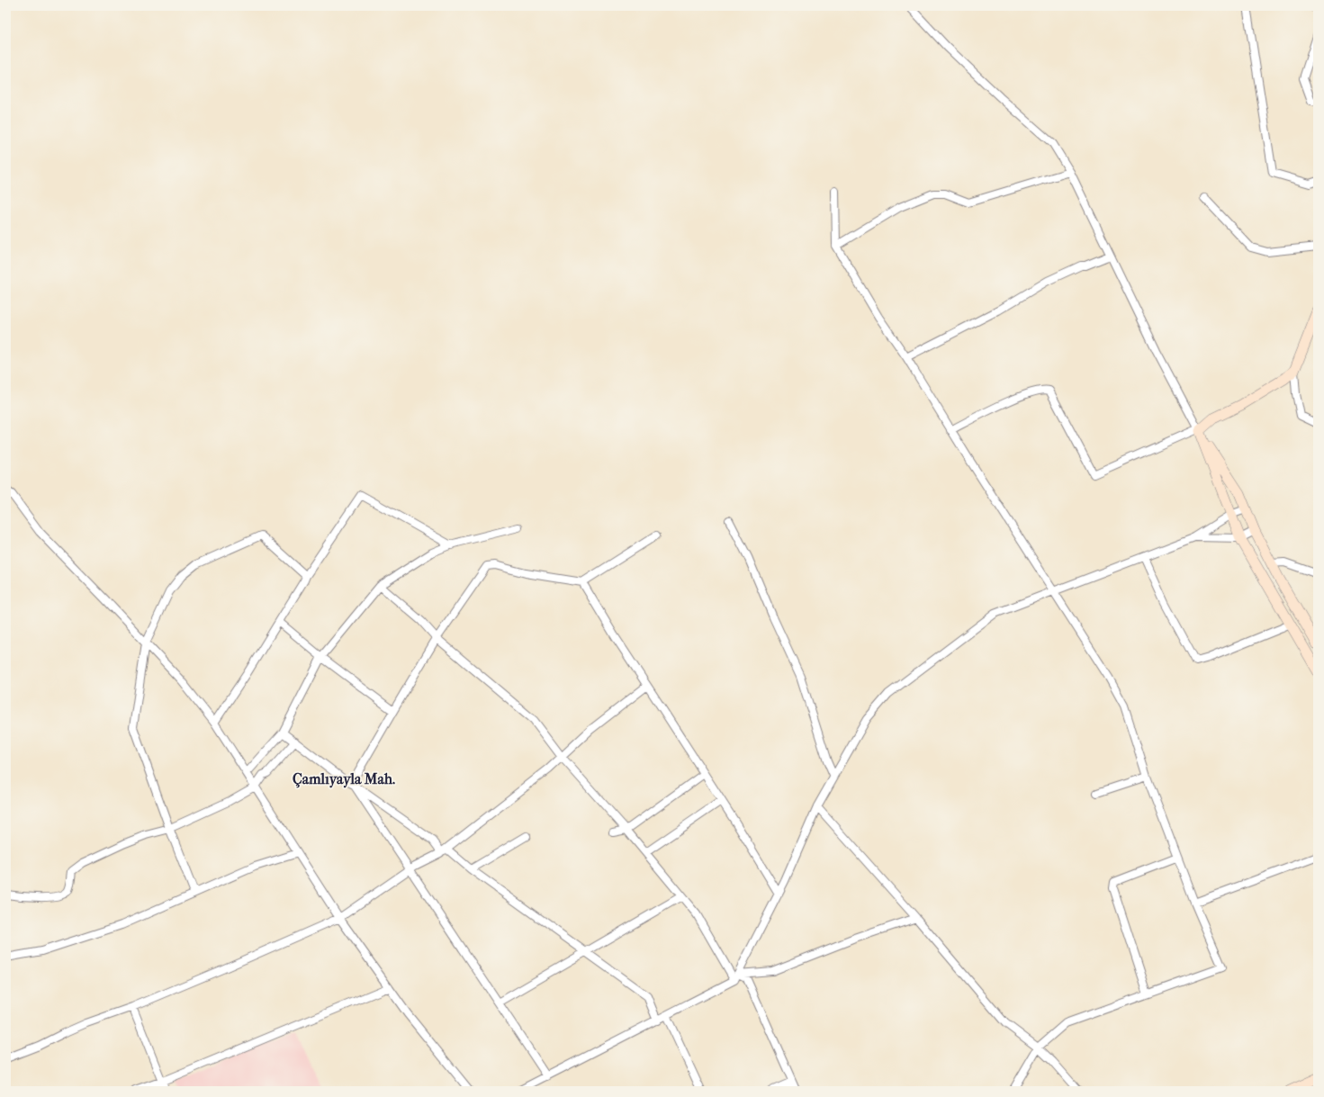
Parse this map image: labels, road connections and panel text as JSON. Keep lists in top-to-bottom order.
{
  "districts": ["Çamlıyayla Mah."]
}
